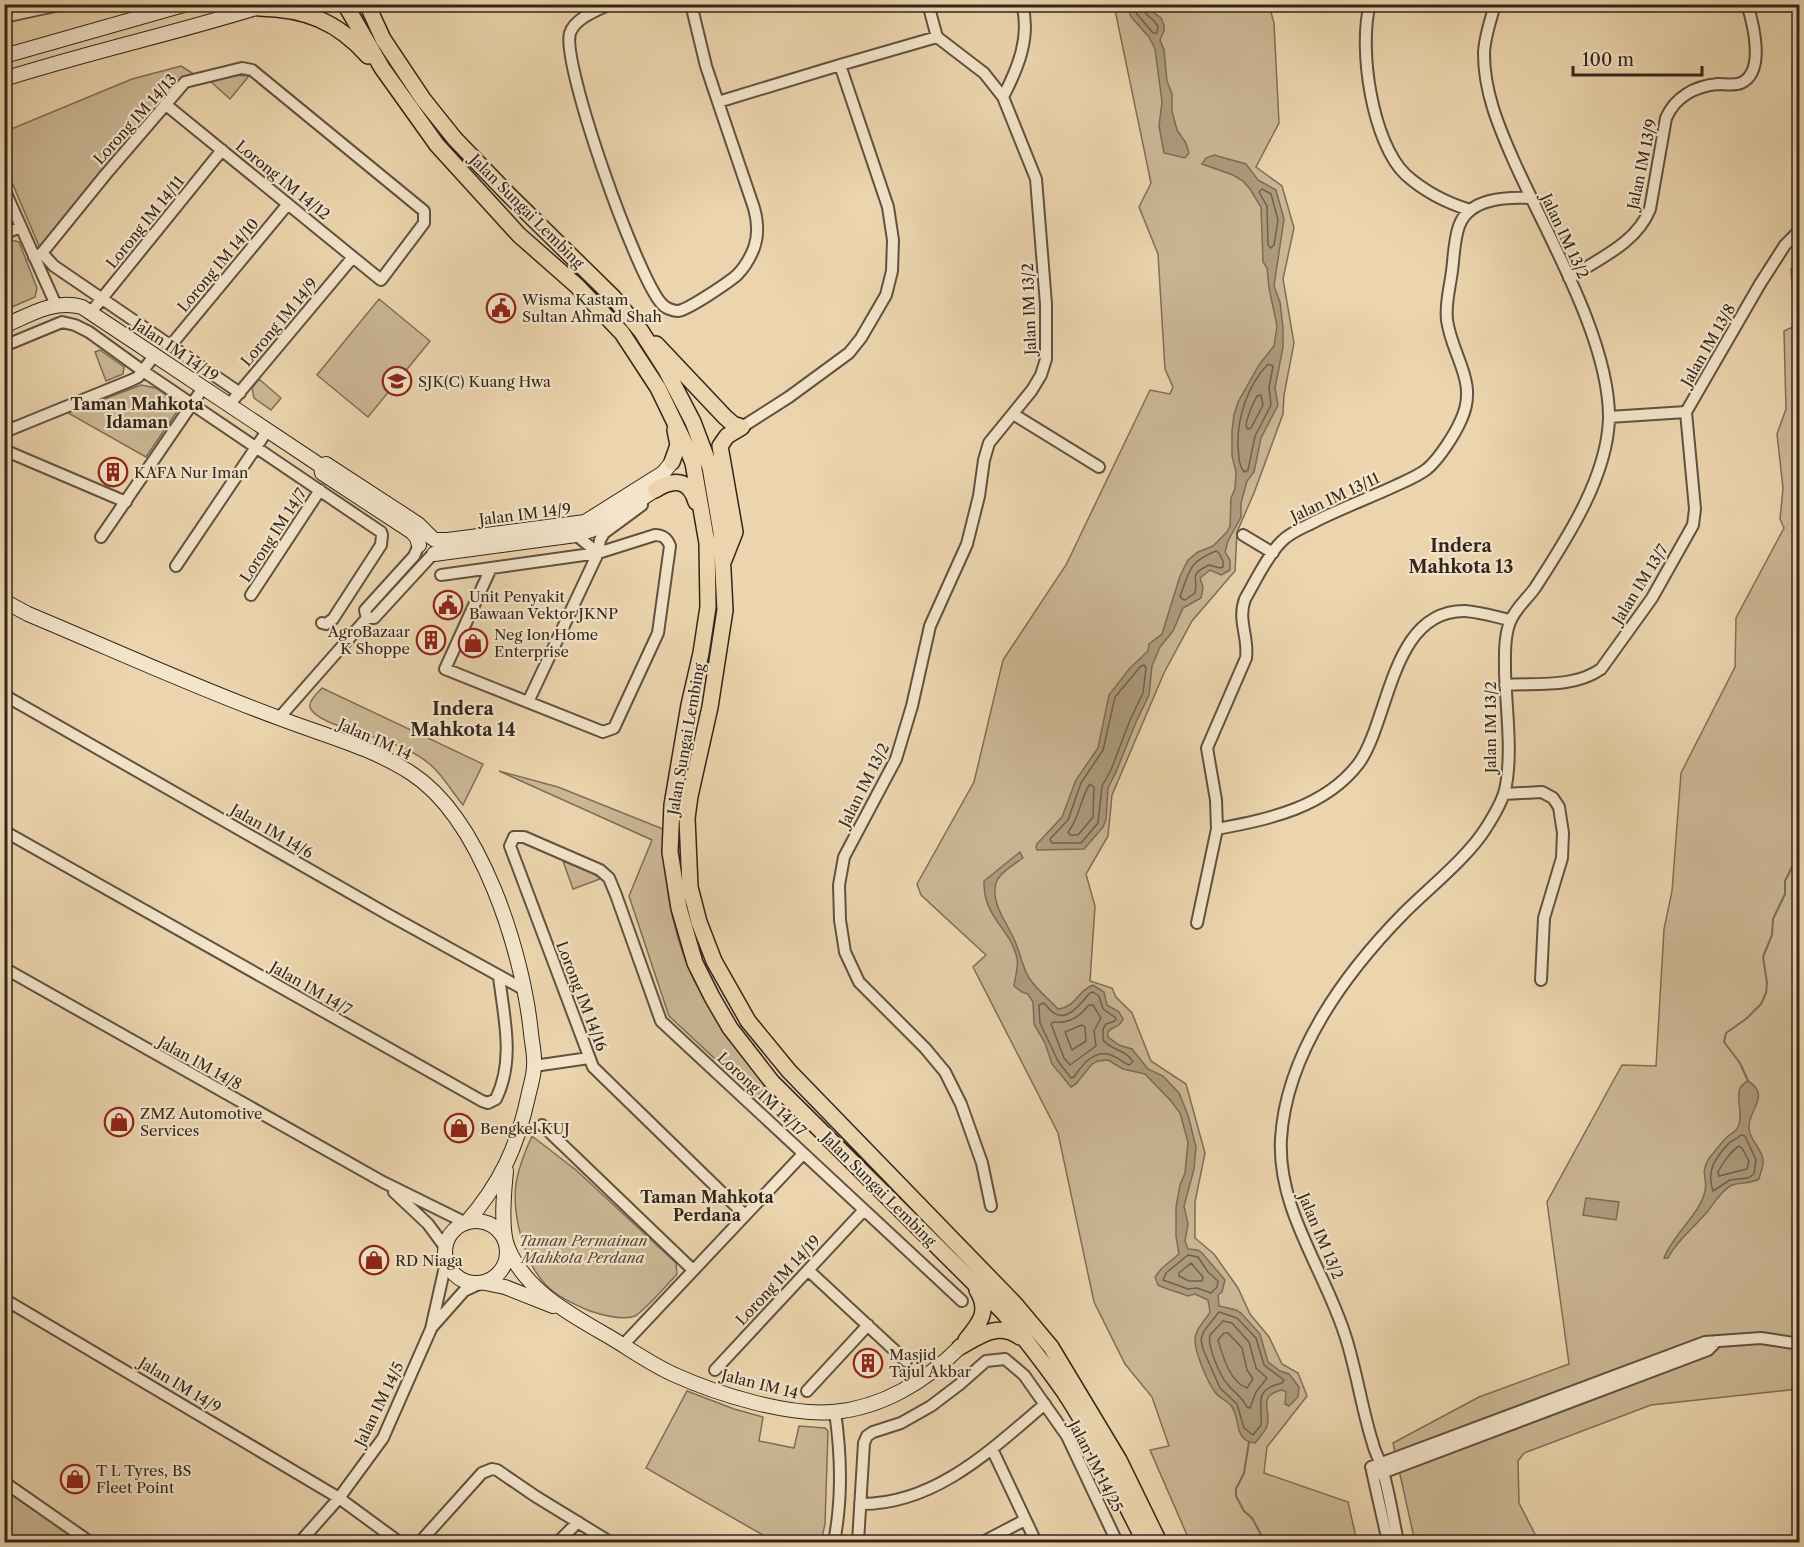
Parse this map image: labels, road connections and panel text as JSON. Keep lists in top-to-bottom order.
{
  "streets": {
    "main road": ["Jalan Sungai Lembing"],
    "street": [
      "Lorong IM 14/13",
      "Jalan IM 13/9",
      "Lorong IM 14/12",
      "Lorong IM 14/11",
      "Jalan IM 13/2",
      "Lorong IM 14/10",
      "Lorong IM 14/9",
      "Jalan IM 13/8",
      "Jalan IM 14/19",
      "Jalan IM 13/11",
      "Jalan IM 14/9",
      "Lorong IM 14/7",
      "Jalan IM 13/7",
      "Jalan IM 14",
      "Jalan IM 14/6",
      "Jalan IM 14/7",
      "Lorong IM 14/16",
      "Jalan IM 14/8",
      "Lorong IM 14/17",
      "Lorong IM 14/19",
      "Jalan IM 14/5",
      "Jalan IM 14/25"
    ]
  },
  "crossings": [
    ["Lorong IM 14/13", "Lorong IM 14/12"],
    ["Jalan IM 13/9", "Jalan IM 13/2"],
    ["Lorong IM 14/12", "Lorong IM 14/11"],
    ["Lorong IM 14/12", "Lorong IM 14/10"],
    ["Lorong IM 14/12", "Lorong IM 14/9"],
    ["Lorong IM 14/11", "Jalan IM 14/19"],
    ["Jalan IM 13/2", "Jalan IM 13/7"],
    ["Lorong IM 14/9", "Jalan IM 14/19"],
    ["Jalan IM 13/8", "Jalan IM 13/7"],
    ["Jalan IM 14/9", "Jalan IM 14/5"],
    ["Jalan IM 14", "Jalan IM 14/6"],
    ["Jalan IM 14/6", "Jalan IM 14/7"],
    ["Lorong IM 14/16", "Lorong IM 14/17"],
    ["Lorong IM 14/17", "Lorong IM 14/19"]
  ],
  "districts": [
    "Taman Mahkota Idaman",
    "Indera Mahkota 13",
    "Indera Mahkota 14",
    "Taman Mahkota Perdana"
  ],
  "parks": ["Taman Permainan Mahkota Perdana"],
  "places": {
    "public building": ["Wisma Kastam Sultan Ahmad Shah", "Unit Penyakit Bawaan Vektor JKNP"],
    "school or university": ["SJK(C) Kuang Hwa"],
    "building": ["KAFA Nur Iman", "AgroBazaar K Shoppe", "Masjid Tajul Akbar"],
    "shop": [
      "Neg Ion Home Enterprise",
      "ZMZ Automotive Services",
      "Bengkel KUJ",
      "RD Niaga",
      "T L Tyres, BS Fleet Point"
    ]
  },
  "scale_bar": "100 m"
}
